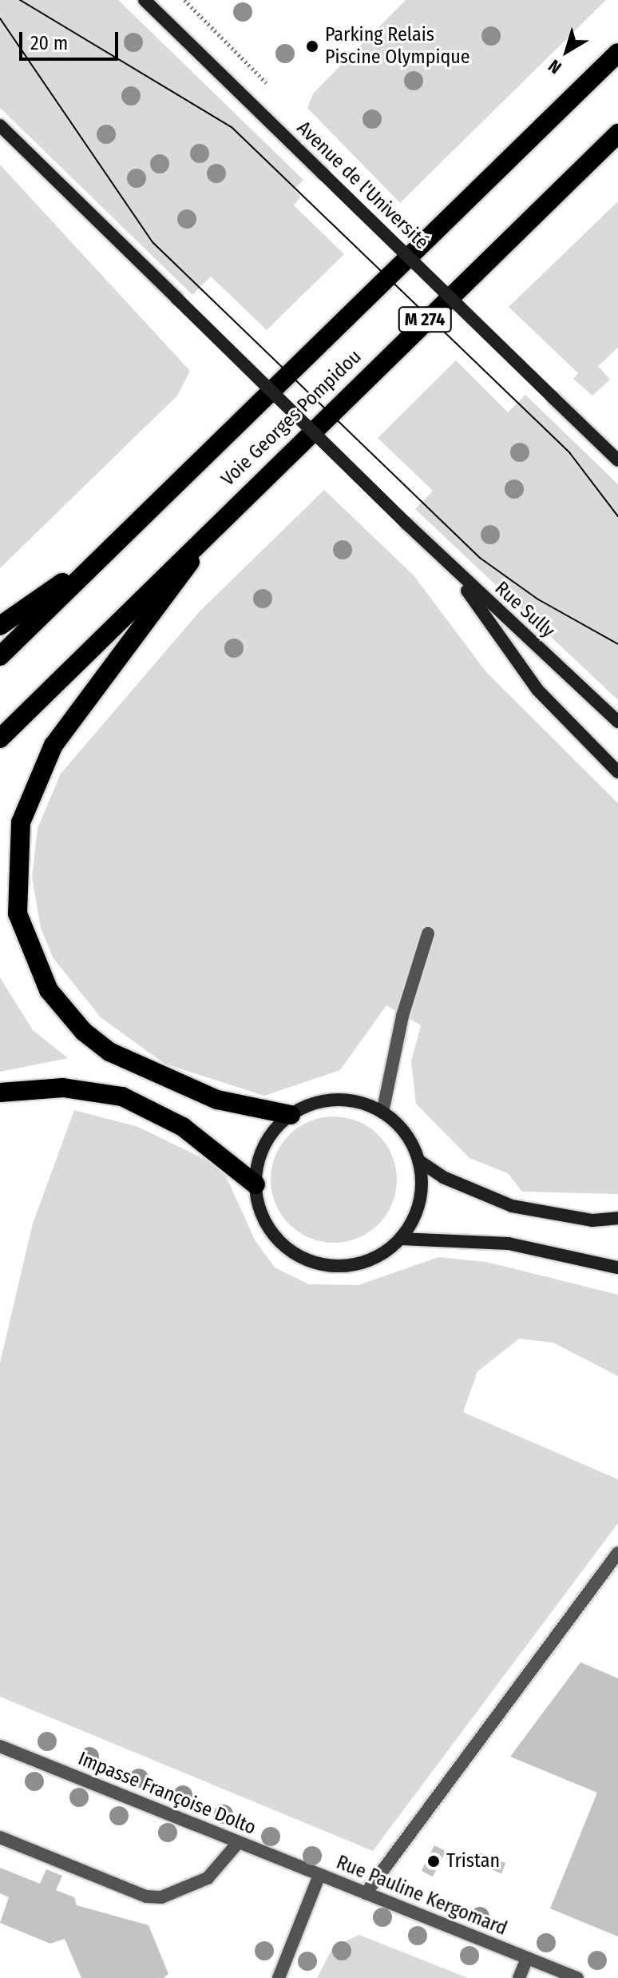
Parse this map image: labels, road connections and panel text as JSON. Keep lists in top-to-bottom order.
{
  "streets": {
    "highway": ["M 274", "Voie Georges Pompidou"],
    "main road": ["Avenue de l'Université", "Rue Sully"],
    "street": ["Impasse Françoise Dolto", "Rue Pauline Kergomard"]
  },
  "crossings": [
    ["Impasse Françoise Dolto", "Rue Pauline Kergomard"]
  ],
  "places": ["Parking Relais Piscine Olympique", "Tristan"],
  "scale_bar": "20 m",
  "north": "bottom left"
}
